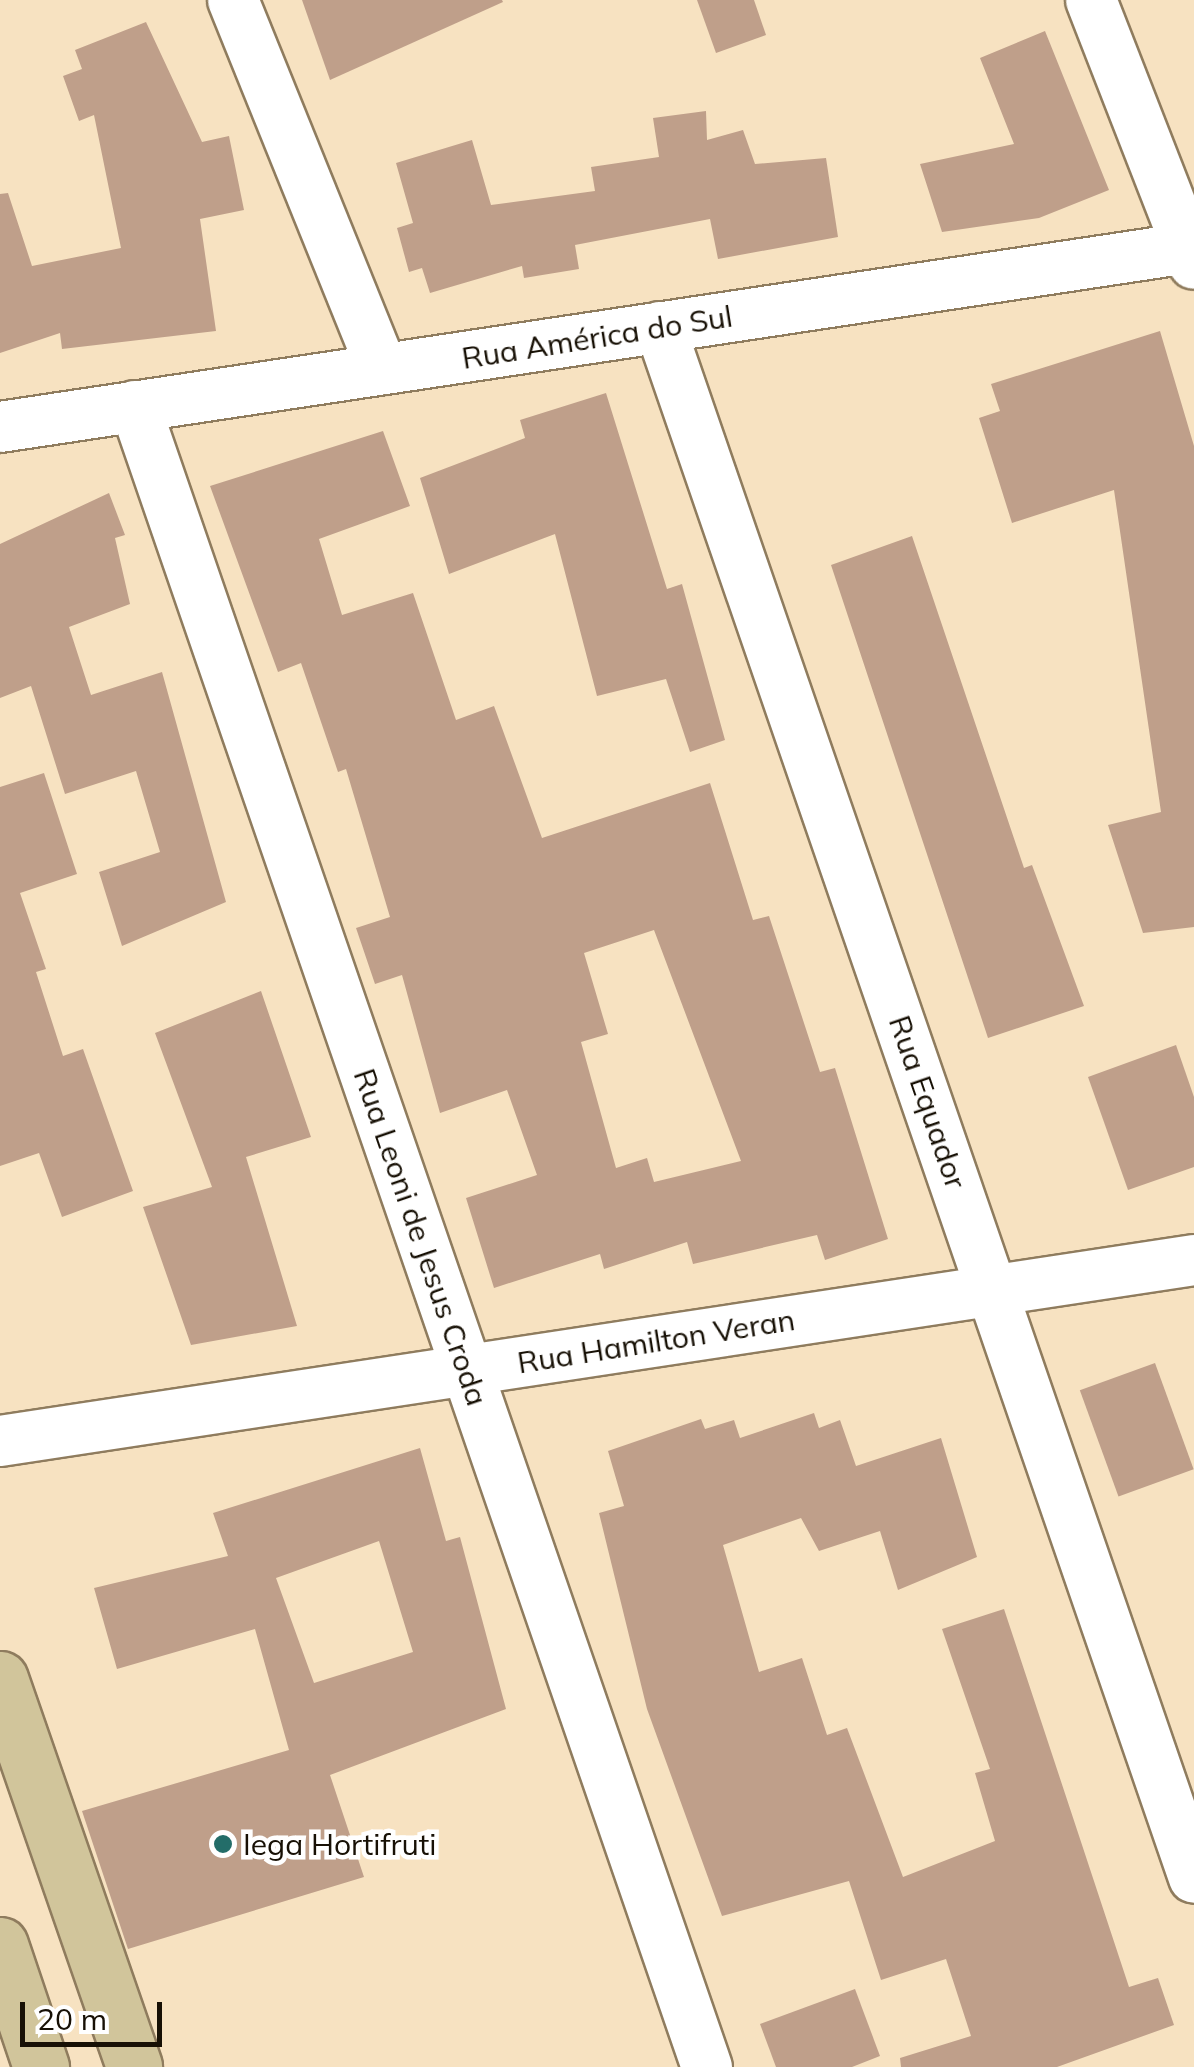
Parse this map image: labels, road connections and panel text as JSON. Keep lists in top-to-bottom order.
{
  "streets": {
    "street": [
      "Rua América do Sul",
      "Rua Equador",
      "Rua Leoni de Jesus Croda",
      "Rua Hamilton Veran"
    ]
  },
  "crossings": [
    ["Rua América do Sul", "Rua Equador"],
    ["Rua América do Sul", "Rua Leoni de Jesus Croda"],
    ["Rua Equador", "Rua Hamilton Veran"],
    ["Rua Leoni de Jesus Croda", "Rua Hamilton Veran"]
  ],
  "places": ["Iega Hortifruti"],
  "scale_bar": "20 m"
}
